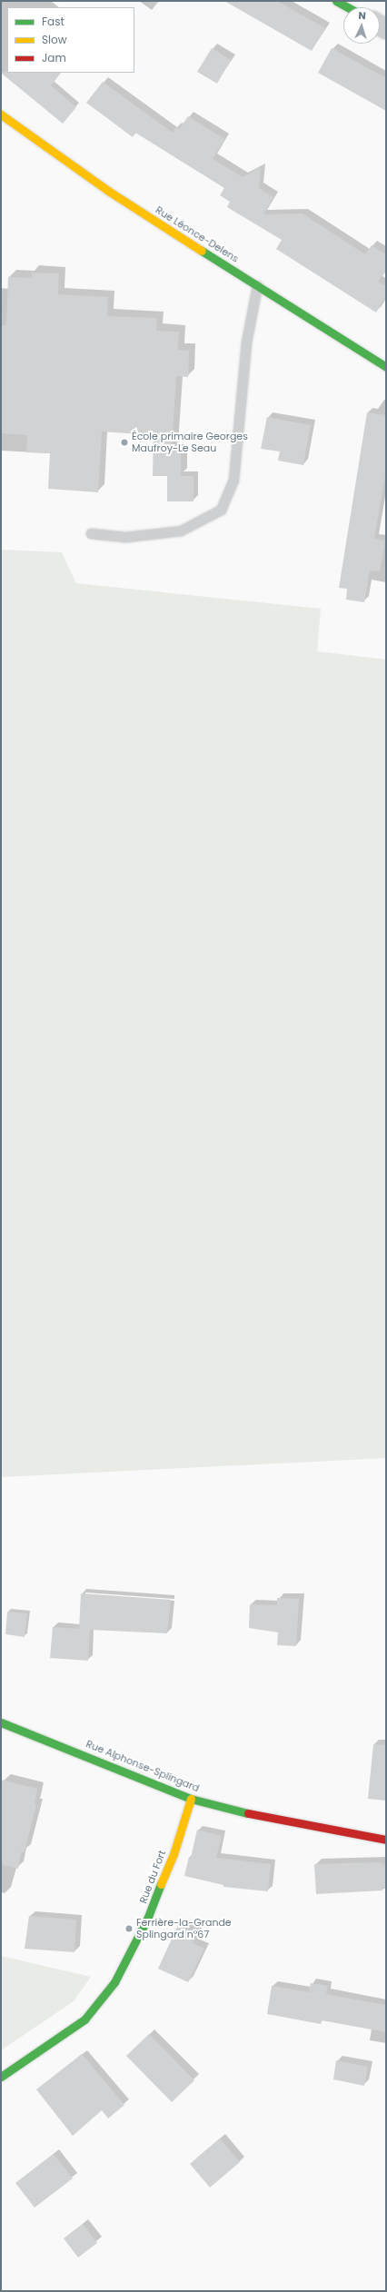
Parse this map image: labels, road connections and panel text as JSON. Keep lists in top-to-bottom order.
{
  "streets": {
    "street": ["Rue Léonce-Delens", "Rue Alphonse-Splingard", "Rue du Fort"]
  },
  "crossings": [
    ["Rue Alphonse-Splingard", "Rue du Fort"]
  ],
  "places": ["École primaire Georges Maufroy-Le Seau", "Ferrière-la-Grande Splingard n°67"],
  "legend": ["Fast", "Slow", "Jam"],
  "north": "top"
}
